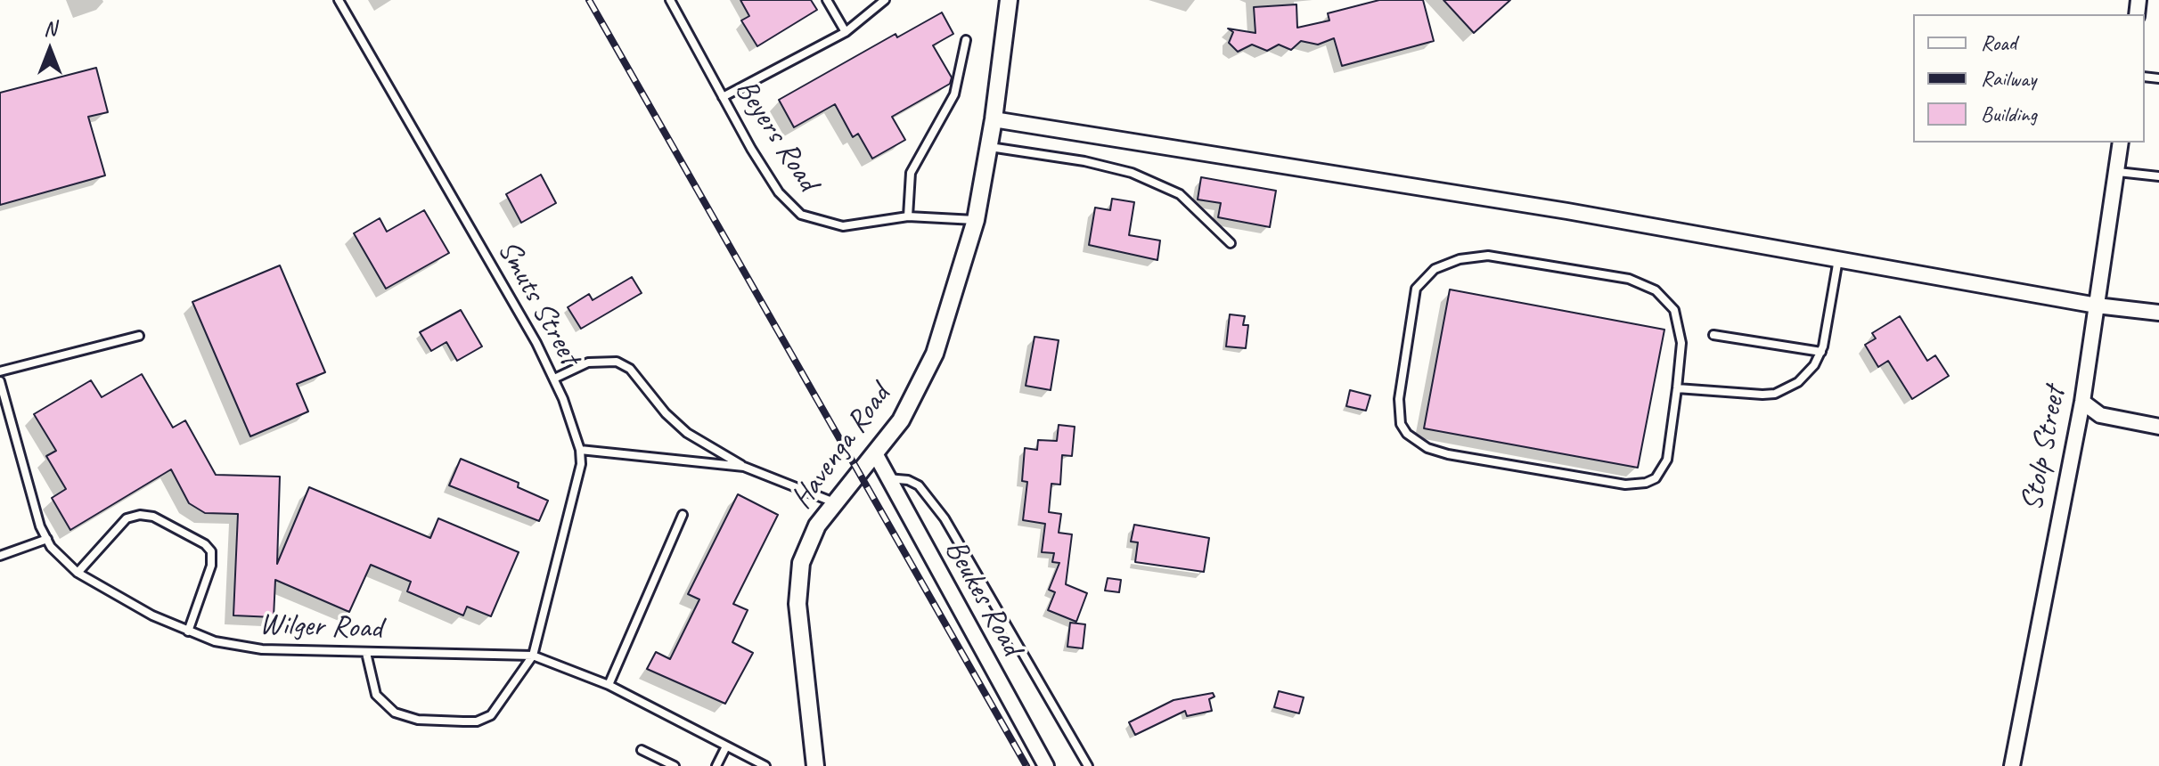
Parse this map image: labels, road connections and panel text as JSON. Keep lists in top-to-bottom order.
{
  "streets": {
    "street": ["Havenga Road", "Stolp Street", "Beukes Road"],
    "lane": ["Beyers Road", "Smuts Street", "Wilger Road"]
  },
  "crossings": [
    ["Beyers Road", "Havenga Road"],
    ["Smuts Street", "Wilger Road"],
    ["Havenga Road", "Beukes Road"]
  ],
  "legend": ["Road", "Railway", "Building"],
  "north": "top"
}
